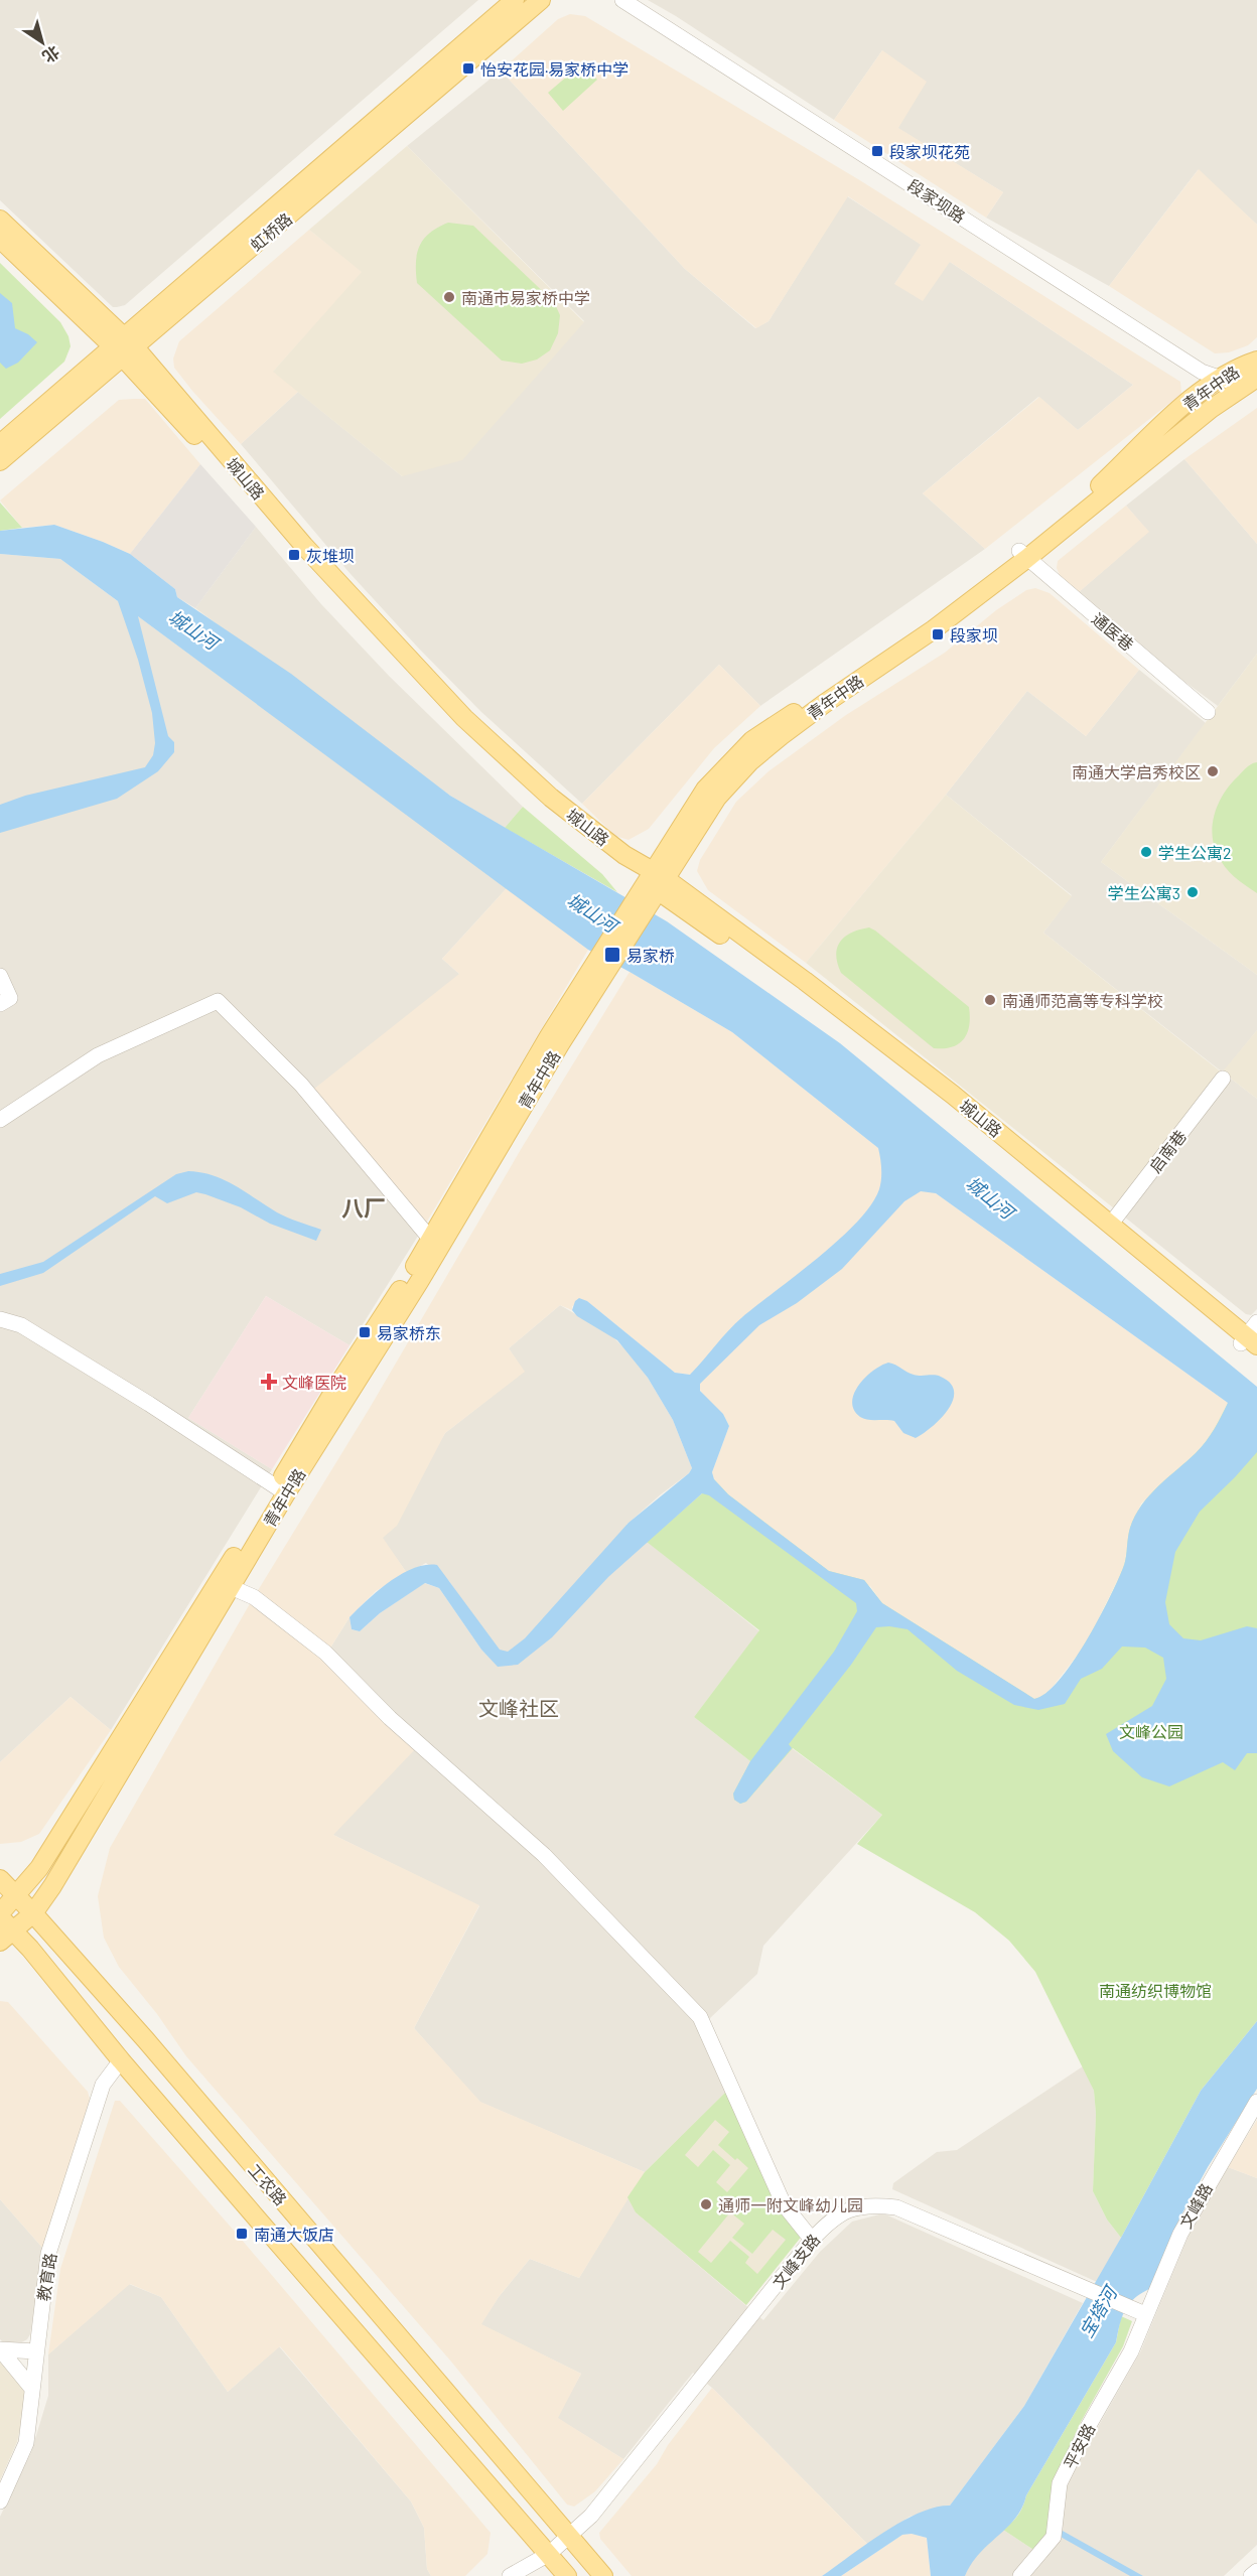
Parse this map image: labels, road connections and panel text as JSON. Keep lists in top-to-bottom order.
{
  "streets": {
    "main road": [
      "虹桥路",
      "青年中路",
      "城山路",
      "工农路"
    ],
    "street": [
      "段家坝路",
      "通医巷",
      "启南巷",
      "文峰路",
      "文峰支路",
      "教育路",
      "平安路"
    ]
  },
  "crossings": [
    ["段家坝路", "青年中路"],
    ["虹桥路", "城山路"],
    ["青年中路", "城山路"],
    ["青年中路", "通医巷"],
    ["青年中路", "工农路"],
    ["城山路", "启南巷"],
    ["工农路", "文峰支路"],
    ["工农路", "教育路"],
    ["文峰路", "文峰支路"],
    ["文峰路", "平安路"],
    ["文峰支路", "平安路"]
  ],
  "districts": ["八厂", "文峰社区"],
  "water": ["城山河", "宝塔河"],
  "parks": ["文峰公园", "南通纺织博物馆"],
  "places": {
    "transit": [
      "怡安花园·易家桥中学",
      "段家坝花苑",
      "灰堆坝",
      "段家坝",
      "易家桥",
      "易家桥东",
      "南通大饭店"
    ],
    "other": [
      "南通市易家桥中学",
      "南通大学启秀校区",
      "学生公寓2",
      "学生公寓3",
      "南通师范高等专科学校",
      "通师一附文峰幼儿园"
    ],
    "health": ["文峰医院"]
  },
  "north": "bottom right"
}
